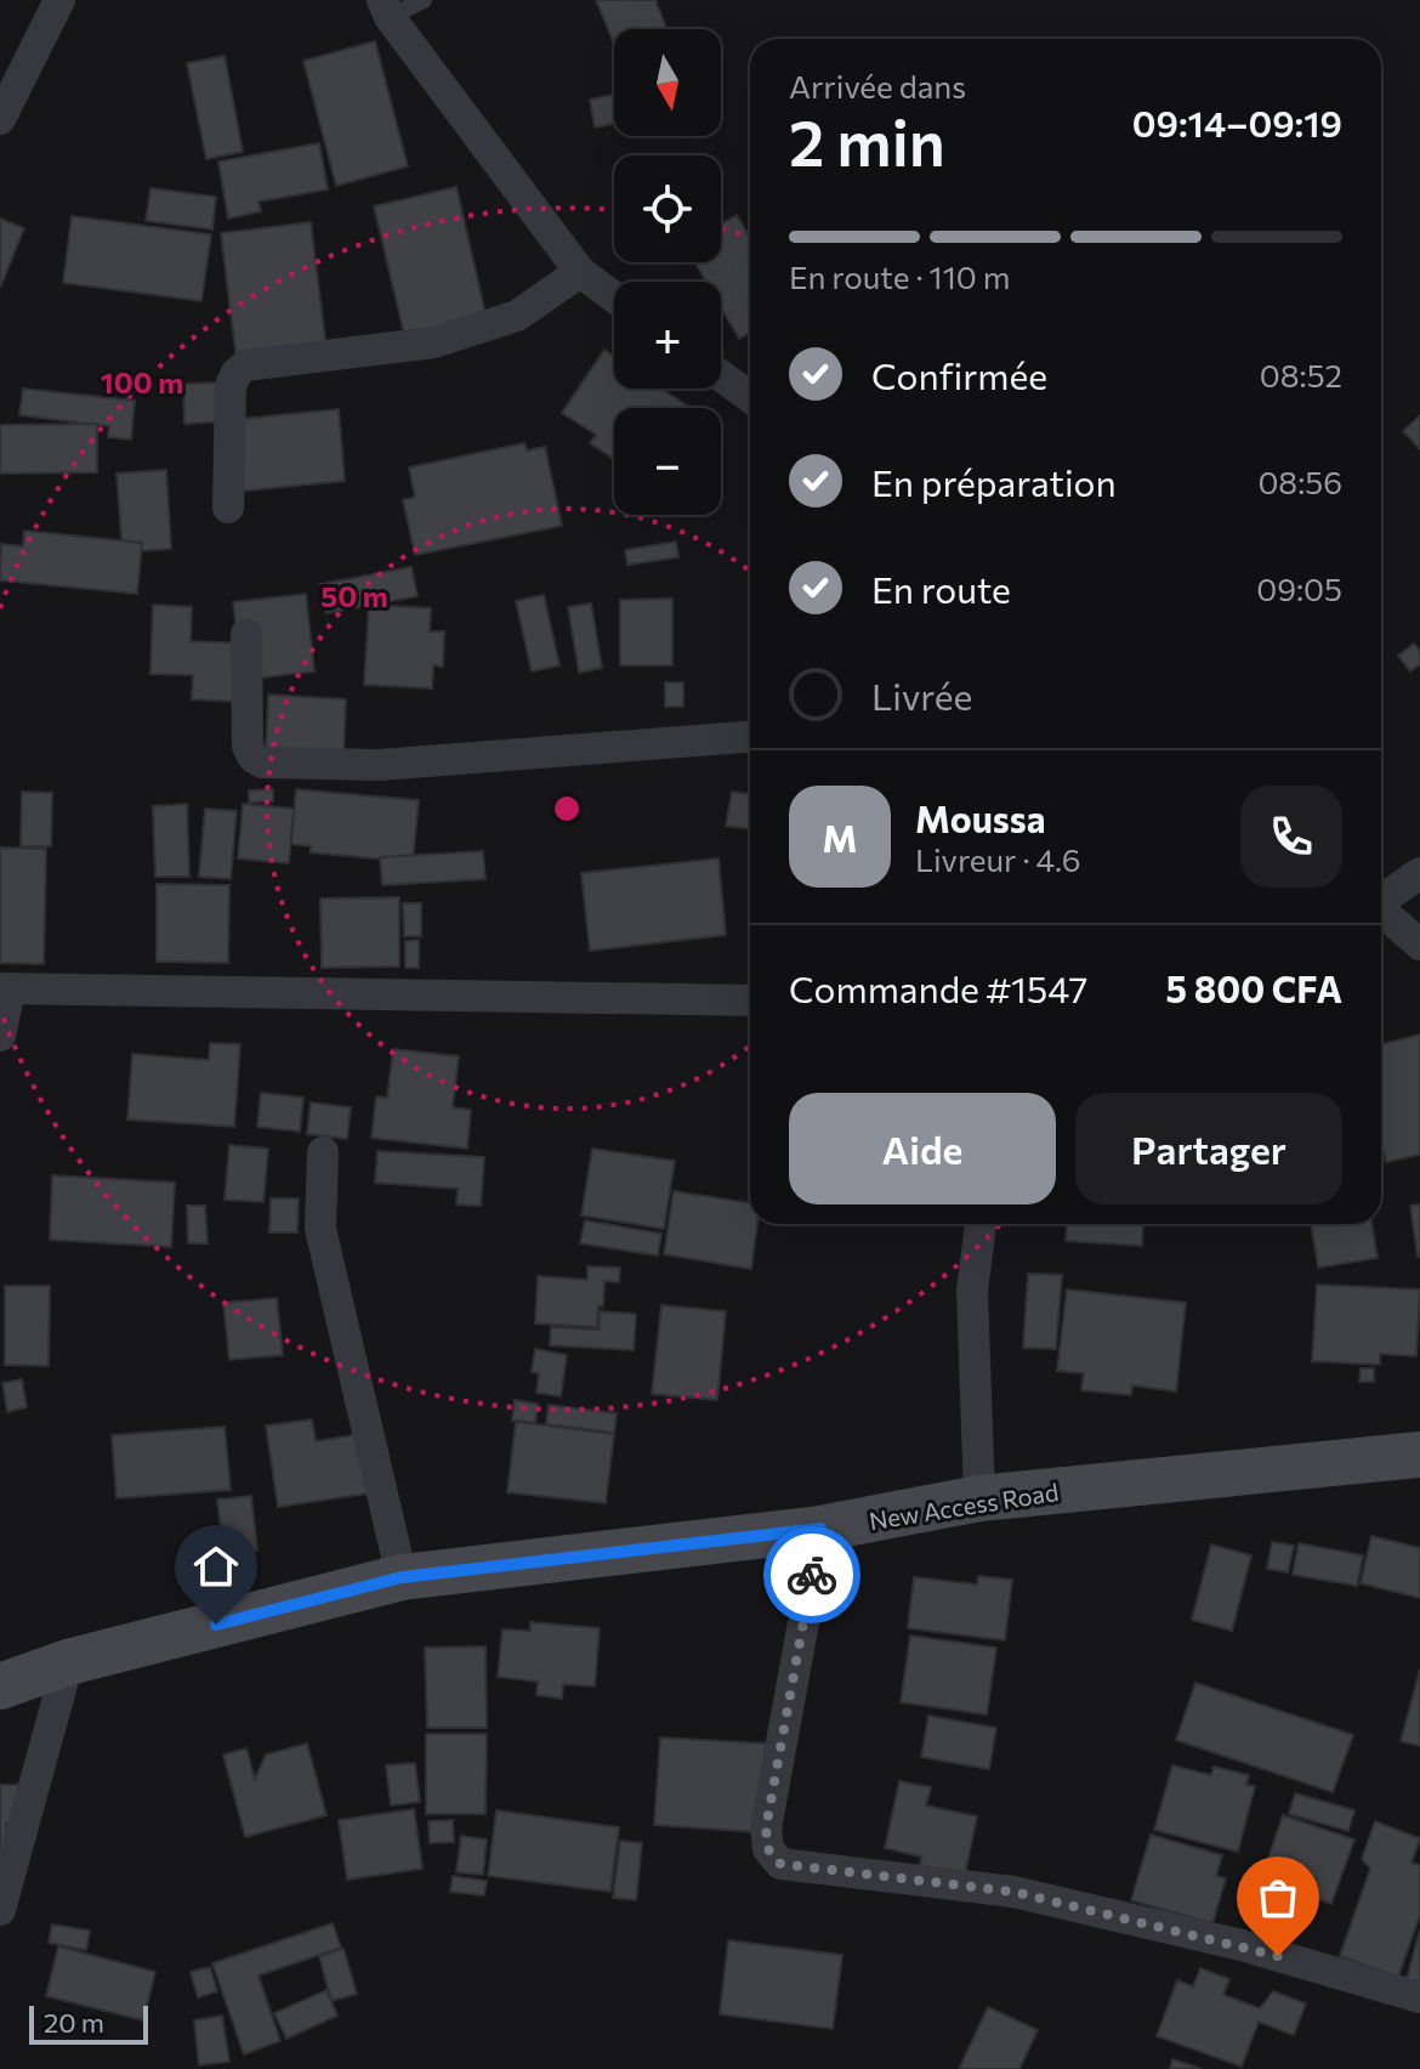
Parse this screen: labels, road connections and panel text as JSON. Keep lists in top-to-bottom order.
{
  "streets": {
    "main road": ["New Access Road"]
  },
  "scale_bar": "20 m",
  "north": "bottom",
  "page": {
    "map_buttons": ["+", "−"],
    "heading": ["2 min", "Arrivée dans", "09:14–09:19"],
    "panel": [
      "Moussa",
      "Livreur · 4.6",
      "Commande #1547",
      "5 800 CFA"
    ],
    "bar": "En route · 110 m",
    "list": [
      ["Confirmée", "08:52"],
      ["En préparation", "08:56"],
      ["En route", "09:05"],
      "Livrée"
    ],
    "round": "M",
    "buttons": ["Aide", "Partager"],
    "scale": "20 m"
  },
  "rings": ["100 m", "50 m"]
}
